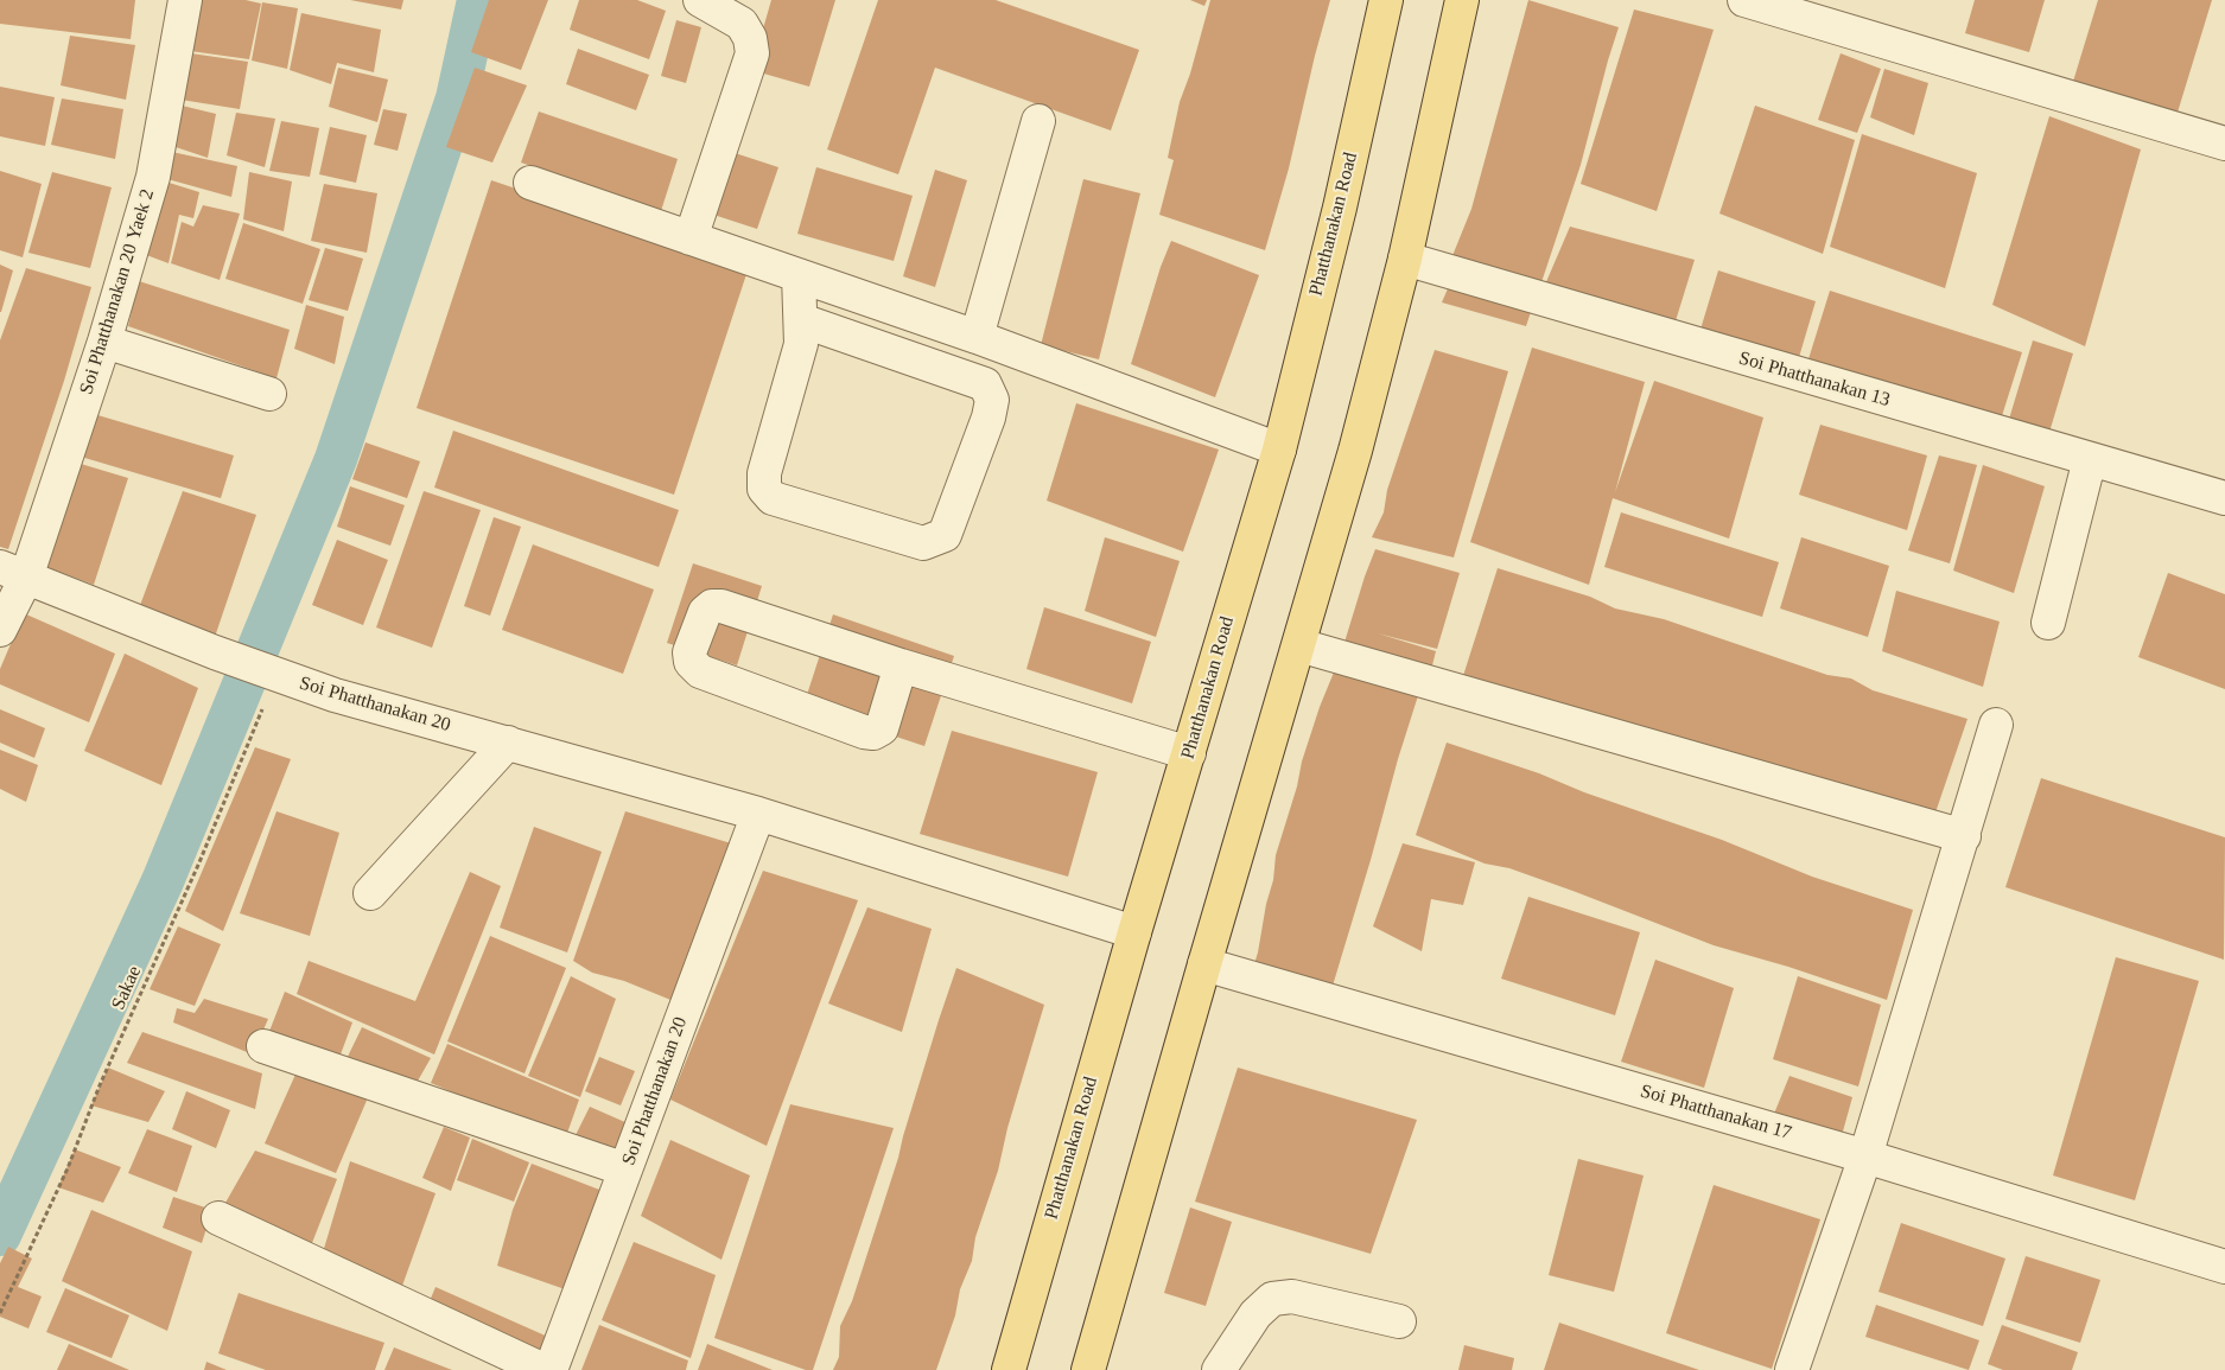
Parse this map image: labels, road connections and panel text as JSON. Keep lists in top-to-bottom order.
{
  "streets": {
    "main road": ["Phatthanakan Road"],
    "street": [
      "Soi Phatthanakan 20 Yaek 2",
      "Soi Phatthanakan 13",
      "Soi Phatthanakan 20",
      "Soi Phatthanakan 17"
    ],
    "path": ["Sakae"]
  },
  "crossings": [
    ["Phatthanakan Road", "Soi Phatthanakan 20"],
    ["Soi Phatthanakan 20 Yaek 2", "Soi Phatthanakan 20"],
    ["Soi Phatthanakan 20", "Sakae"]
  ]
}
